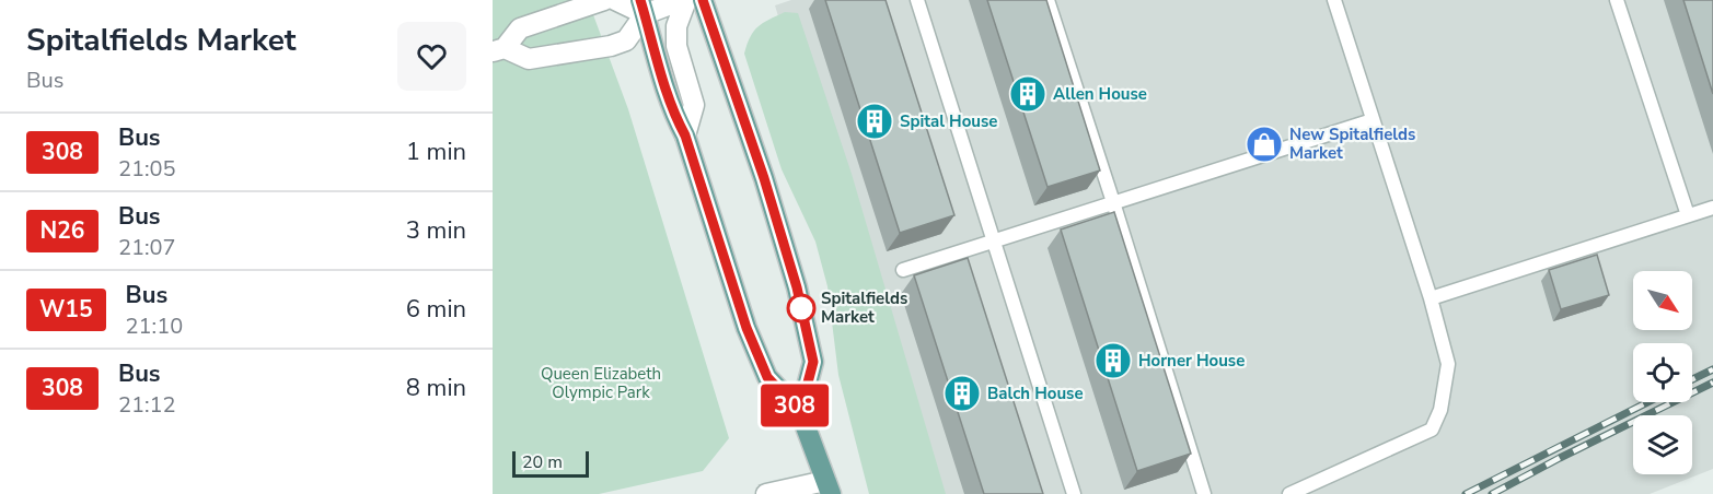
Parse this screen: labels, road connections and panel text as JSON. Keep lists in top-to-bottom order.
{
  "parks": ["Queen Elizabeth Olympic Park"],
  "places": {
    "building": [
      "Allen House",
      "Spital House",
      "Horner House",
      "Balch House"
    ],
    "shop": ["New Spitalfields Market"],
    "other": ["Spitalfields Market"]
  },
  "lines": ["bus line 308"],
  "scale_bar": "20 m",
  "north": "bottom right",
  "page": {
    "heading": ["Spitalfields Market", "Bus"],
    "on_map": "308",
    "list": [
      {
        "mark": "308",
        "name": "Bus",
        "note": "21:05",
        "value": "1 min"
      },
      {
        "mark": "N26",
        "name": "Bus",
        "note": "21:07",
        "value": "3 min"
      },
      {
        "mark": "W15",
        "name": "Bus",
        "note": "21:10",
        "value": "6 min"
      },
      {
        "mark": "308",
        "name": "Bus",
        "note": "21:12",
        "value": "8 min"
      }
    ],
    "scale": "20 m"
  }
}
